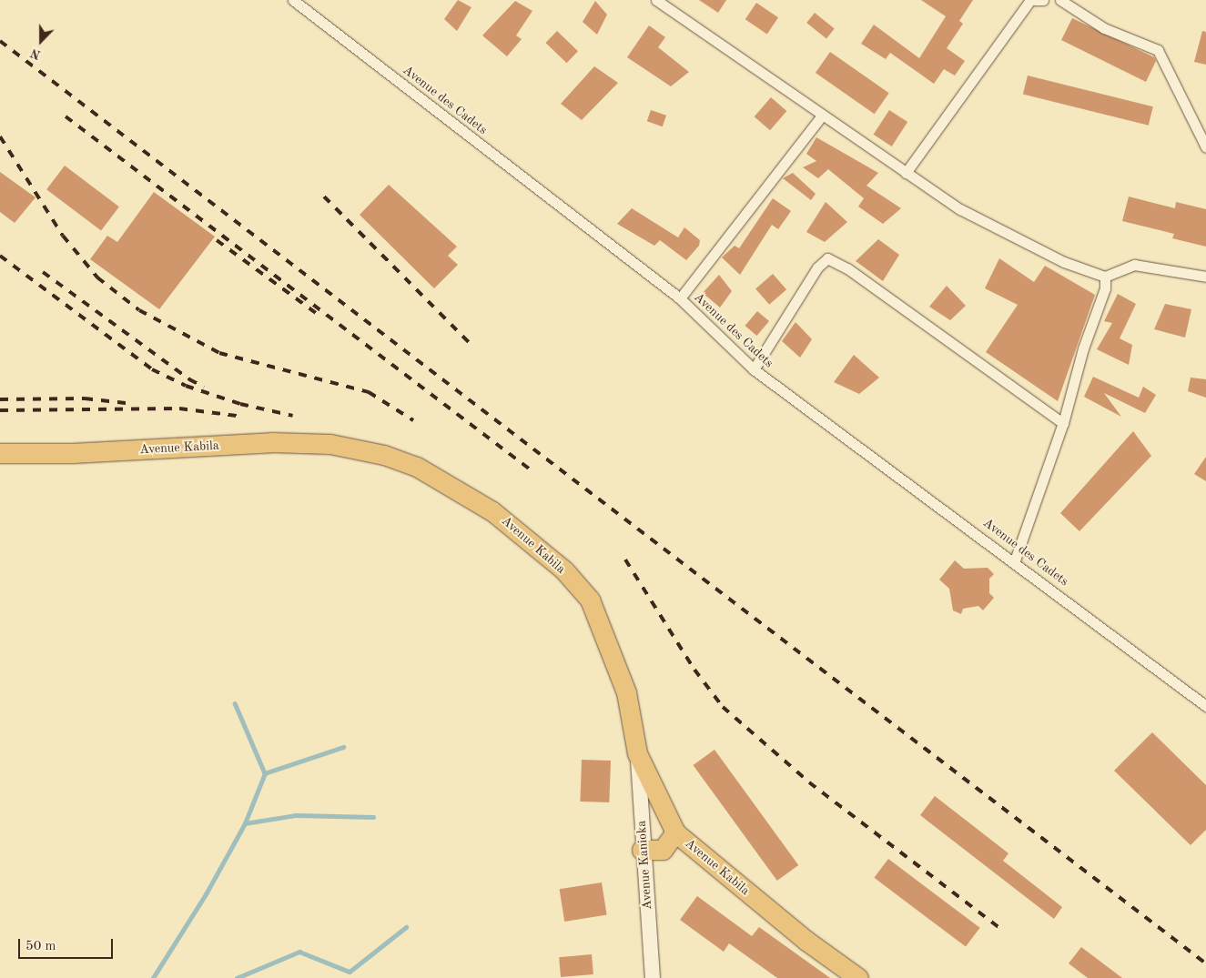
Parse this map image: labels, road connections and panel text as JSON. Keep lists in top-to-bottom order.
{
  "streets": {
    "highway": ["Avenue Kabila"],
    "street": ["Avenue des Cadets", "Avenue Kanioka"]
  },
  "crossings": [
    ["Avenue Kabila", "Avenue Kanioka"]
  ],
  "scale_bar": "50 m",
  "north": "bottom"
}
